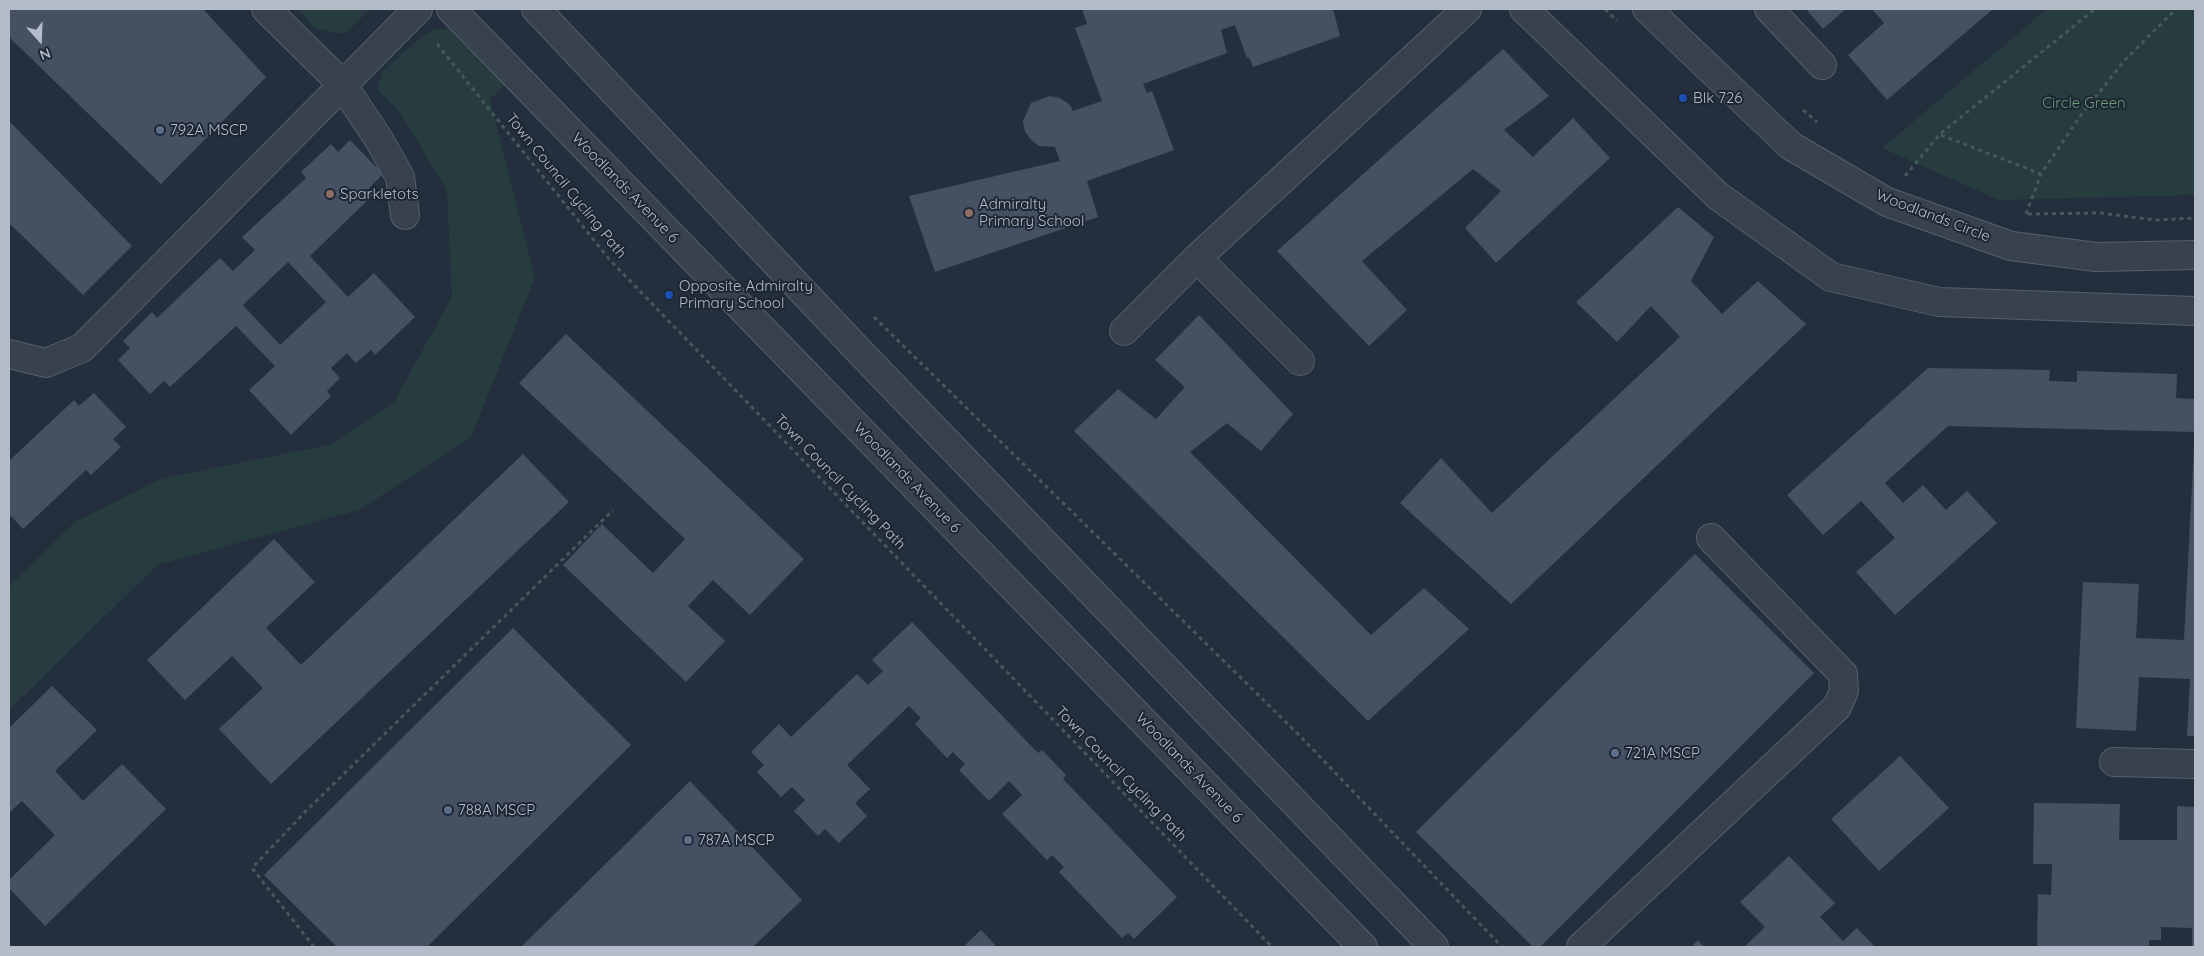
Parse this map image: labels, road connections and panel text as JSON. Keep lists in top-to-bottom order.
{
  "streets": {
    "street": ["Woodlands Avenue 6", "Woodlands Circle"],
    "path": ["Town Council Cycling Path"]
  },
  "parks": ["Circle Green"],
  "places": [
    "Blk 726",
    "792A MSCP",
    "Sparkletots",
    "Admiralty Primary School",
    "Opposite Admiralty Primary School",
    "721A MSCP",
    "788A MSCP",
    "787A MSCP"
  ],
  "north": "bottom"
}
